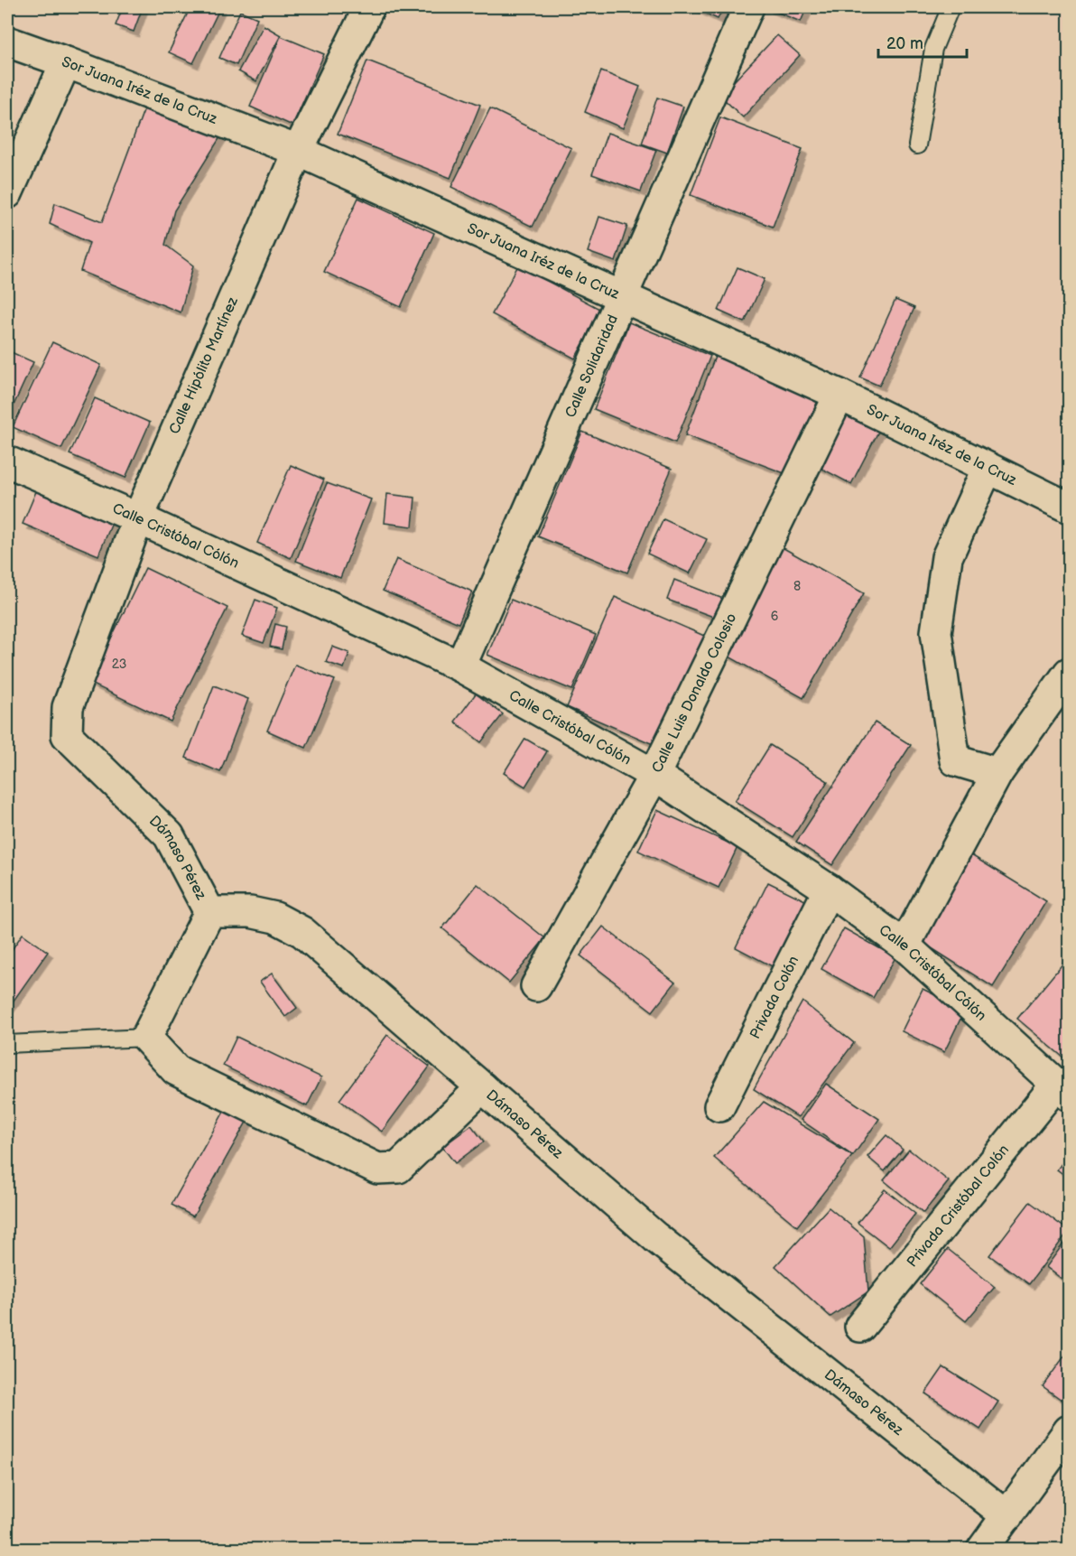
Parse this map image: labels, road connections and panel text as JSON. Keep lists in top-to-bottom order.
{
  "streets": {
    "street": [
      "Sor Juana Iréz de la Cruz",
      "Calle Hipólito Martínez",
      "Calle Solidaridad",
      "Calle Cristóbal Cólón",
      "Calle Luis Donaldo Colosio",
      "Dámaso Pérez",
      "Privada Colón",
      "Privada Cristóbal Colón"
    ]
  },
  "crossings": [
    ["Sor Juana Iréz de la Cruz", "Calle Hipólito Martínez"],
    ["Sor Juana Iréz de la Cruz", "Calle Solidaridad"],
    ["Sor Juana Iréz de la Cruz", "Calle Luis Donaldo Colosio"],
    ["Calle Hipólito Martínez", "Calle Cristóbal Cólón"],
    ["Calle Hipólito Martínez", "Dámaso Pérez"],
    ["Calle Solidaridad", "Calle Cristóbal Cólón"],
    ["Calle Cristóbal Cólón", "Calle Luis Donaldo Colosio"],
    ["Calle Cristóbal Cólón", "Privada Colón"],
    ["Calle Cristóbal Cólón", "Privada Cristóbal Colón"]
  ],
  "house_numbers": ["8", "6", "23"],
  "scale_bar": "20 m"
}
